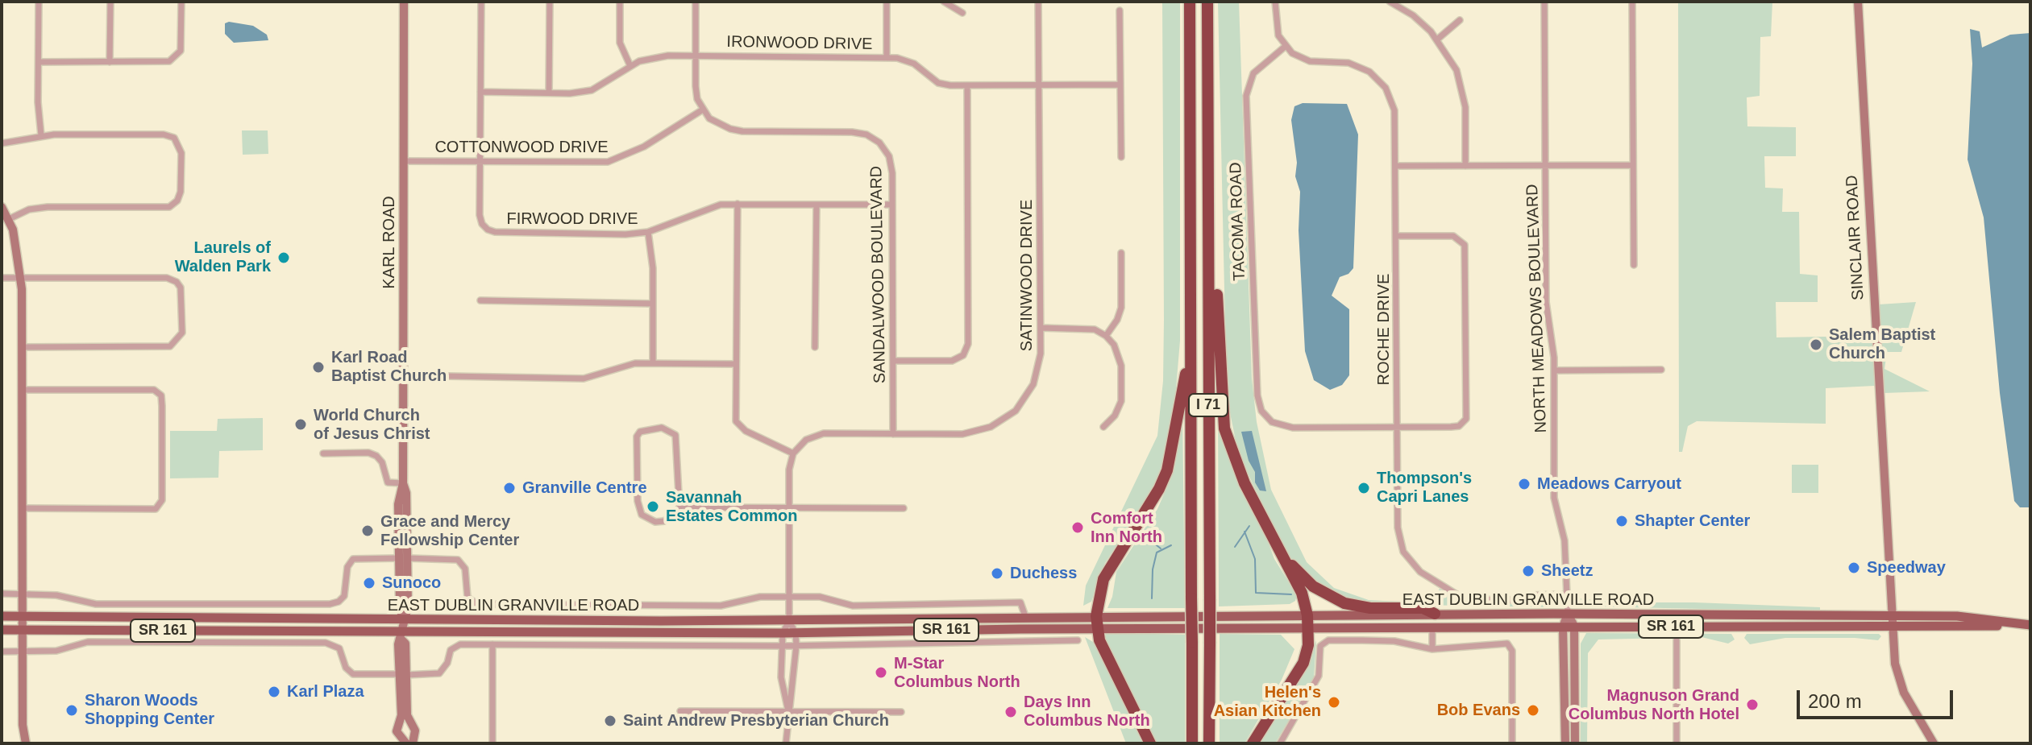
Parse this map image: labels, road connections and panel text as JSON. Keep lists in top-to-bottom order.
{
  "streets": {
    "highway": ["I 71"],
    "main road": [
      "SINCLAIR ROAD",
      "KARL ROAD",
      "EAST DUBLIN GRANVILLE ROAD",
      "SR 161"
    ],
    "street": [
      "IRONWOOD DRIVE",
      "COTTONWOOD DRIVE",
      "FIRWOOD DRIVE",
      "TACOMA ROAD",
      "SANDALWOOD BOULEVARD",
      "SATINWOOD DRIVE",
      "NORTH MEADOWS BOULEVARD",
      "ROCHE DRIVE"
    ]
  },
  "crossings": [
    ["IRONWOOD DRIVE", "SATINWOOD DRIVE"],
    ["COTTONWOOD DRIVE", "FIRWOOD DRIVE"],
    ["COTTONWOOD DRIVE", "KARL ROAD"],
    ["COTTONWOOD DRIVE", "SANDALWOOD BOULEVARD"],
    ["FIRWOOD DRIVE", "SANDALWOOD BOULEVARD"],
    ["TACOMA ROAD", "ROCHE DRIVE"],
    ["SINCLAIR ROAD", "EAST DUBLIN GRANVILLE ROAD"],
    ["KARL ROAD", "EAST DUBLIN GRANVILLE ROAD"],
    ["SANDALWOOD BOULEVARD", "SATINWOOD DRIVE"],
    ["NORTH MEADOWS BOULEVARD", "ROCHE DRIVE"],
    ["NORTH MEADOWS BOULEVARD", "EAST DUBLIN GRANVILLE ROAD"]
  ],
  "places": [
    "Laurels of Walden Park",
    "Salem Baptist Church",
    "Karl Road Baptist Church",
    "World Church of Jesus Christ",
    "Meadows Carryout",
    "Granville Centre",
    "Thompson's Capri Lanes",
    "Savannah Estates Common",
    "Shapter Center",
    "Comfort Inn North",
    "Grace and Mercy Fellowship Center",
    "Speedway",
    "Sheetz",
    "Duchess",
    "Sunoco",
    "M-Star Columbus North",
    "Karl Plaza",
    "Helen's Asian Kitchen",
    "Magnuson Grand Columbus North Hotel",
    "Sharon Woods Shopping Center",
    "Bob Evans",
    "Days Inn Columbus North",
    "Saint Andrew Presbyterian Church"
  ],
  "scale_bar": "200 m"
}
